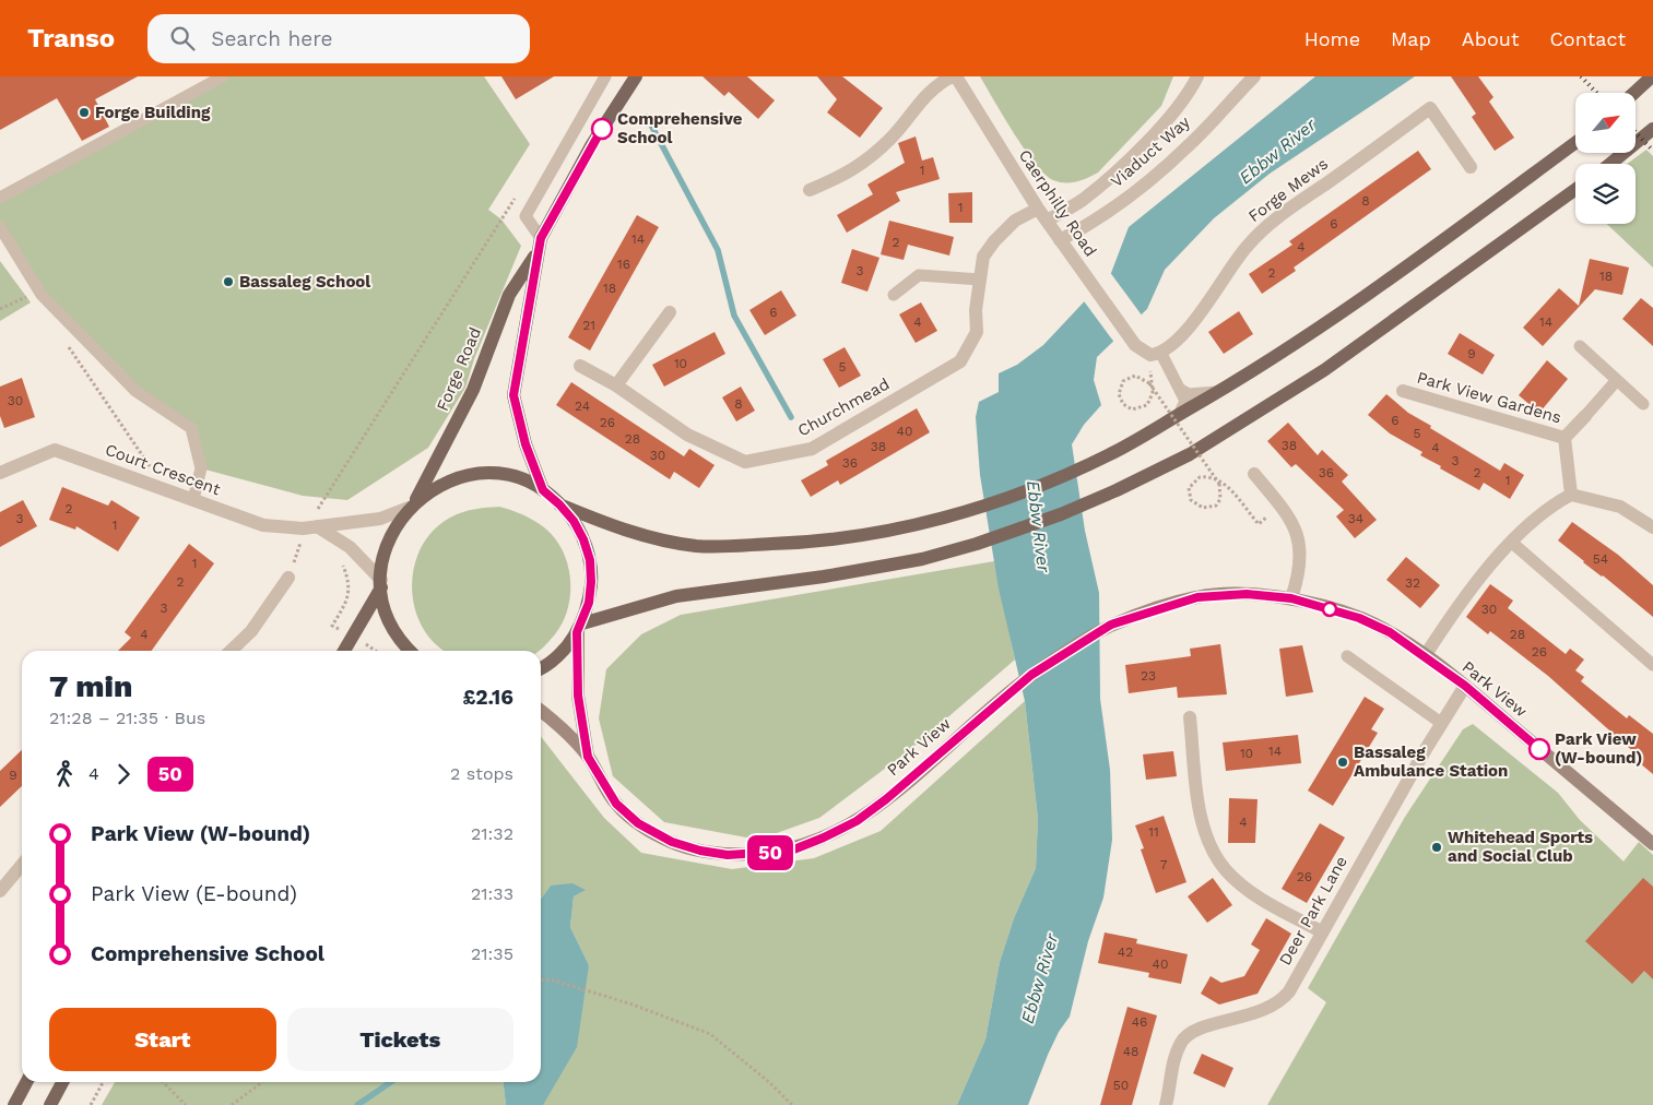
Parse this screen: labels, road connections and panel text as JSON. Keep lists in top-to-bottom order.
{
  "streets": {
    "main road": ["Forge Road"],
    "street": [
      "Viaduct Way",
      "Forge Mews",
      "Caerphilly Road",
      "Park View Gardens",
      "Churchmead",
      "Court Crescent",
      "Park View",
      "Deer Park Lane"
    ]
  },
  "crossings": [
    ["Viaduct Way", "Caerphilly Road"],
    ["Forge Mews", "Caerphilly Road"],
    ["Caerphilly Road", "Churchmead"],
    ["Forge Road", "Court Crescent"],
    ["Park View", "Deer Park Lane"]
  ],
  "water": ["Ebbw River"],
  "places": [
    "Forge Building",
    "Comprehensive School",
    "Bassaleg School",
    "Park View (W-bound)",
    "Bassaleg Ambulance Station",
    "Whitehead Sports and Social Club"
  ],
  "lines": ["bus line 50"],
  "house_numbers": [
    "1",
    "8",
    "1",
    "6",
    "14",
    "2",
    "4",
    "16",
    "3",
    "2",
    "18",
    "18",
    "6",
    "4",
    "14",
    "21",
    "9",
    "10",
    "5",
    "30",
    "8",
    "24",
    "6",
    "26",
    "40",
    "5",
    "28",
    "38",
    "38",
    "4",
    "30",
    "3",
    "36",
    "36",
    "2",
    "1",
    "2",
    "3",
    "34",
    "1",
    "54",
    "1",
    "2",
    "32",
    "3",
    "30",
    "4",
    "28",
    "26",
    "23",
    "14",
    "10",
    "9",
    "4",
    "11",
    "7",
    "26",
    "42",
    "40",
    "46",
    "48",
    "50"
  ],
  "north": "top right",
  "page": {
    "header": "Transo",
    "search": "Search here",
    "nav": [
      "Home",
      "Map",
      "About",
      "Contact"
    ],
    "on_map": "50",
    "heading": ["7 min", "21:28 – 21:35 · Bus", "£2.16"],
    "legs": ["4", "50", "2 stops"],
    "list": [
      {
        "name": "Park View (W-bound)",
        "value": "21:32"
      },
      {
        "name": "Park View (E-bound)",
        "value": "21:33"
      },
      {
        "name": "Comprehensive School",
        "value": "21:35"
      }
    ],
    "buttons": ["Start", "Tickets"]
  }
}
